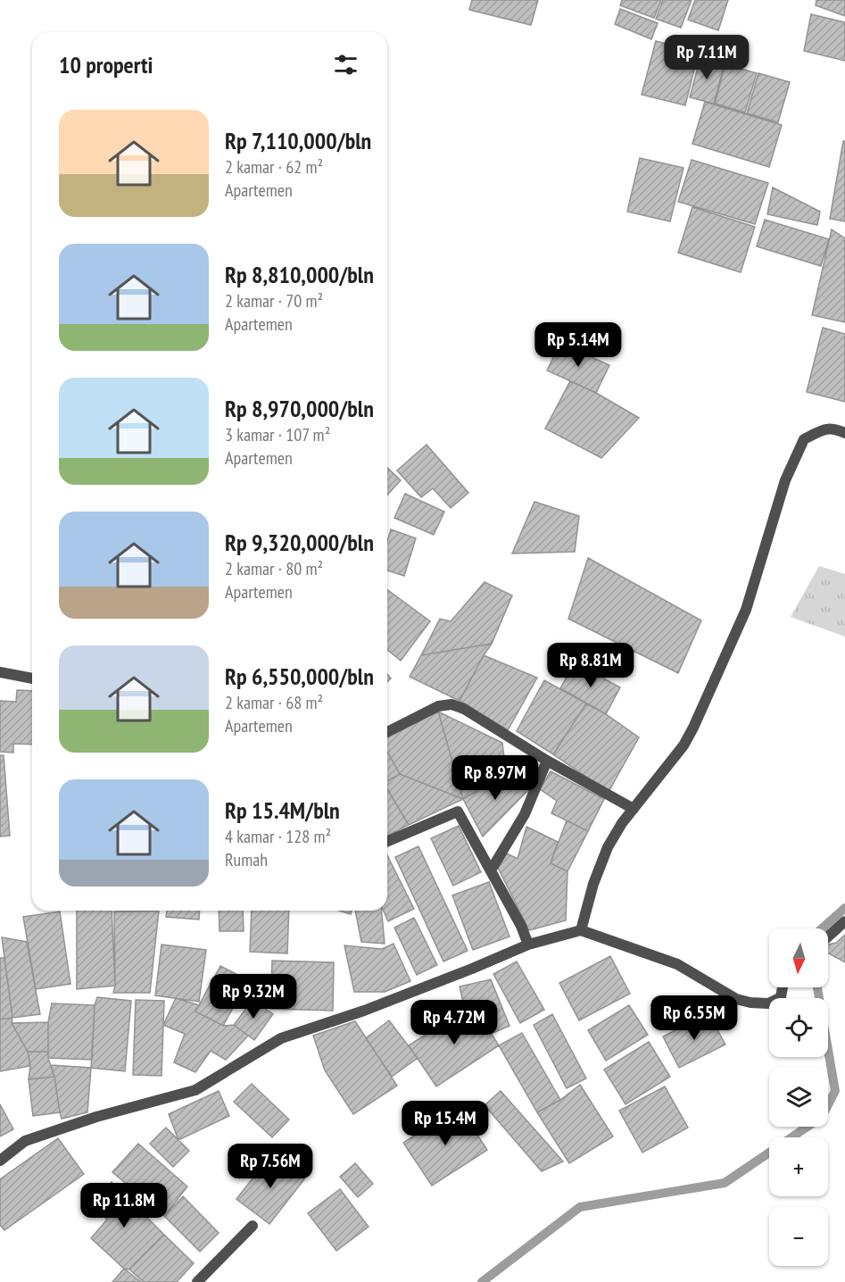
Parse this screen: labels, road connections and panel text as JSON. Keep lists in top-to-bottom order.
{
  "north": "bottom",
  "page": {
    "heading": "10 properti",
    "price": [
      "Rp 7.11M",
      "Rp 5.14M",
      "Rp 8.81M",
      "Rp 8.97M",
      "Rp 9.32M",
      "Rp 6.55M",
      "Rp 4.72M",
      "Rp 15.4M",
      "Rp 7.56M",
      "Rp 11.8M"
    ],
    "list": [
      {
        "name": "Rp 7,110,000/bln",
        "note": "2 kamar · 62 m² · Apartemen"
      },
      {
        "name": "Rp 8,810,000/bln",
        "note": "2 kamar · 70 m² · Apartemen"
      },
      {
        "name": "Rp 8,970,000/bln",
        "note": "3 kamar · 107 m² · Apartemen"
      },
      {
        "name": "Rp 9,320,000/bln",
        "note": "2 kamar · 80 m² · Apartemen"
      },
      {
        "name": "Rp 6,550,000/bln",
        "note": "2 kamar · 68 m² · Apartemen"
      },
      {
        "name": "Rp 15.4M/bln",
        "note": "4 kamar · 128 m² · Rumah"
      }
    ],
    "map_buttons": ["+", "−"]
  }
}
